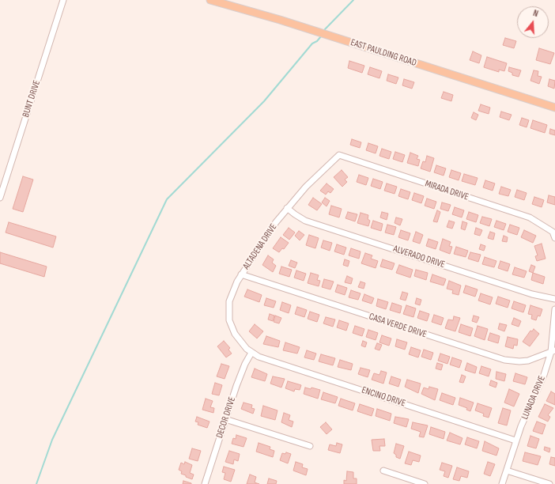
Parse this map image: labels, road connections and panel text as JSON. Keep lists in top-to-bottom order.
{
  "streets": {
    "main road": ["EAST PAULDING ROAD"],
    "street": [
      "BUNT DRIVE",
      "MIRADA DRIVE",
      "ALTADENA DRIVE",
      "ALVERADO DRIVE",
      "CASA VERDE DRIVE",
      "ENCINO DRIVE",
      "LUNADA DRIVE",
      "DECOR DRIVE"
    ]
  },
  "crossings": [
    ["MIRADA DRIVE", "ALTADENA DRIVE"],
    ["ALTADENA DRIVE", "ALVERADO DRIVE"],
    ["ALTADENA DRIVE", "CASA VERDE DRIVE"],
    ["ALTADENA DRIVE", "ENCINO DRIVE"],
    ["ALTADENA DRIVE", "DECOR DRIVE"],
    ["CASA VERDE DRIVE", "LUNADA DRIVE"],
    ["ENCINO DRIVE", "LUNADA DRIVE"],
    ["ENCINO DRIVE", "DECOR DRIVE"]
  ],
  "north": "top"
}
